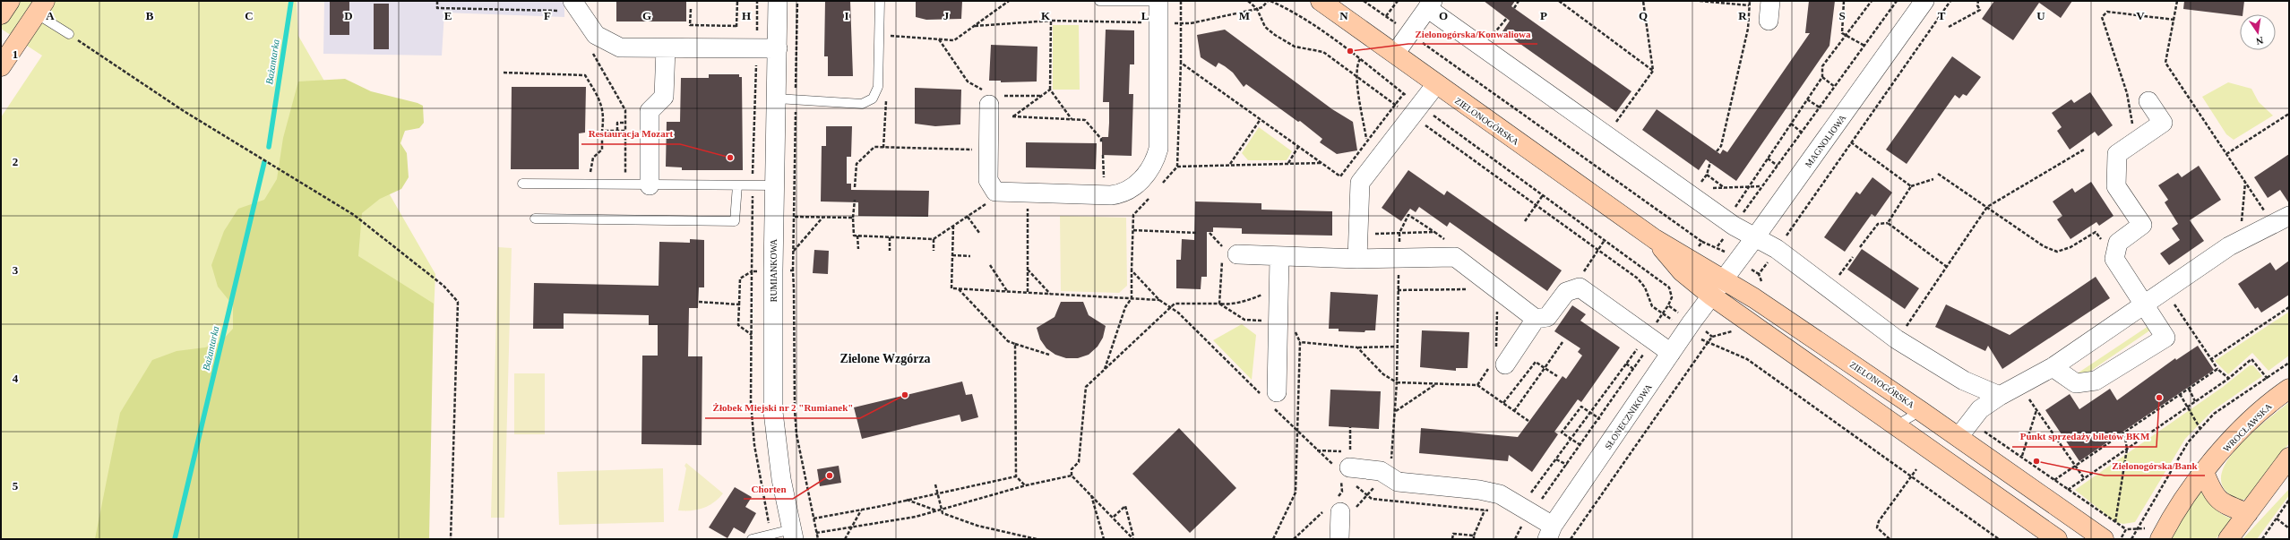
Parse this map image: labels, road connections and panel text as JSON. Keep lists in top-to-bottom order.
{
  "streets": {
    "street": [
      "ZIELONOGÓRSKA",
      "MAGNOLIOWA",
      "RUMIANKOWA",
      "SŁONECZNIKOWA",
      "WROCŁAWSKA"
    ]
  },
  "crossings": [
    ["ZIELONOGÓRSKA", "MAGNOLIOWA"],
    ["ZIELONOGÓRSKA", "SŁONECZNIKOWA"],
    ["MAGNOLIOWA", "SŁONECZNIKOWA"]
  ],
  "districts": ["Zielone Wzgórza"],
  "water": ["Bażantarka"],
  "places": [
    "Zielonogórska/Konwaliowa",
    "Restauracja Mozart",
    "Żłobek Miejski nr 2 \"Rumianek\"",
    "Punkt sprzedaży biletów BKM",
    "Zielonogórska/Bank",
    "Chorten"
  ],
  "north": "bottom",
  "grid": {
    "columns": [
      "A",
      "B",
      "C",
      "D",
      "E",
      "F",
      "G",
      "H",
      "I",
      "J",
      "K",
      "L",
      "M",
      "N",
      "O",
      "P",
      "Q",
      "R",
      "S",
      "T",
      "U",
      "V"
    ],
    "rows": [
      "1",
      "2",
      "3",
      "4",
      "5"
    ]
  }
}
